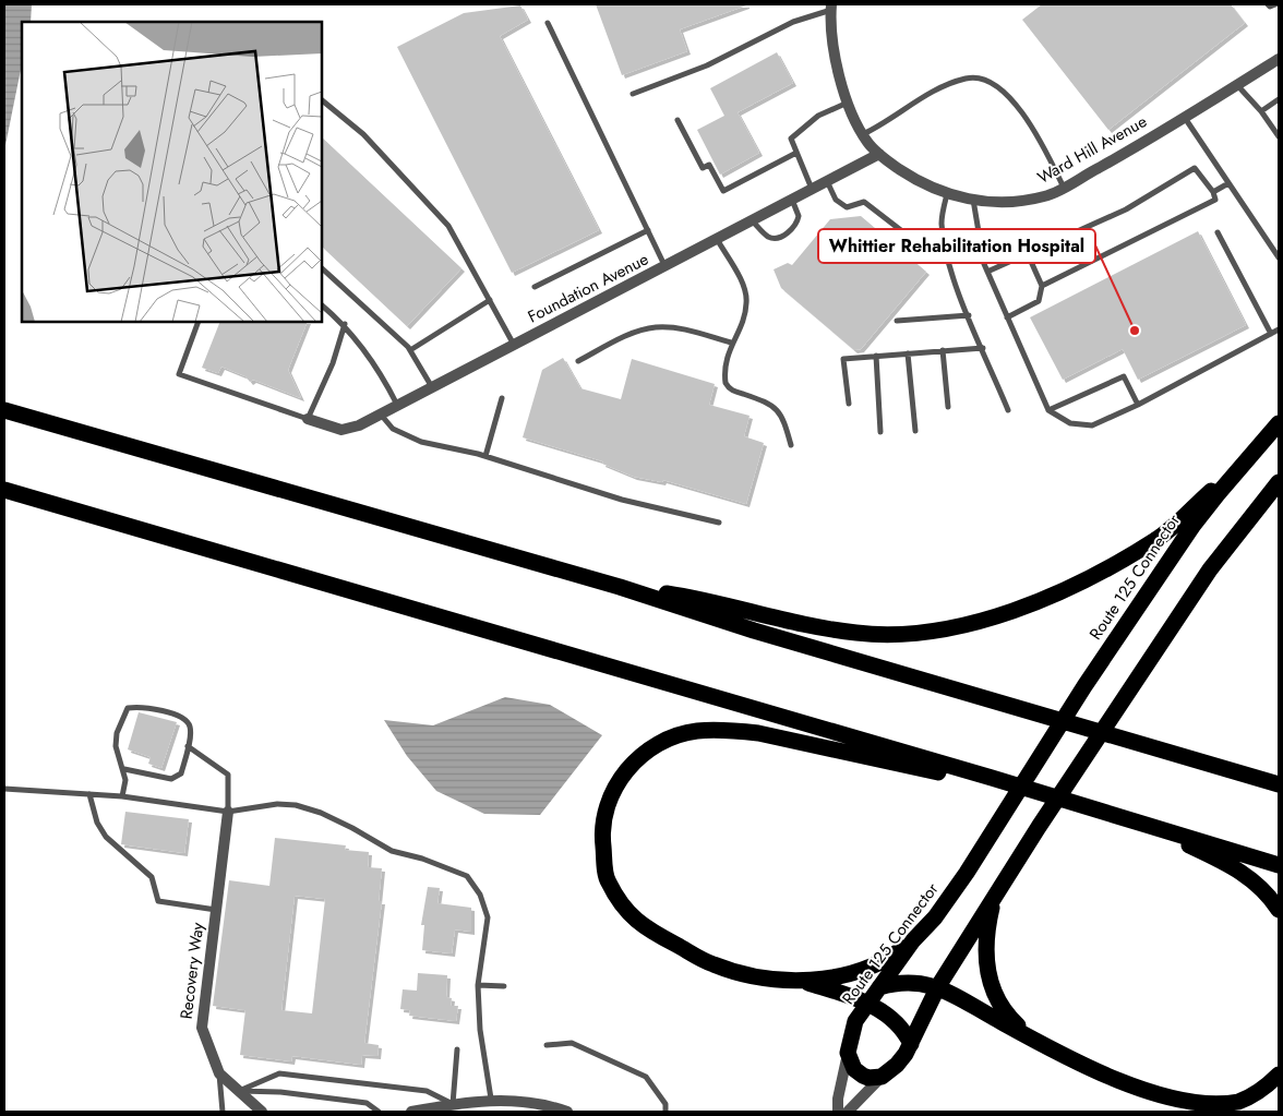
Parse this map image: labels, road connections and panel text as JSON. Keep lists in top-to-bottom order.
{
  "streets": {
    "highway": ["Route 125 Connector"],
    "street": ["Ward Hill Avenue", "Foundation Avenue", "Recovery Way"]
  },
  "crossings": [
    ["Ward Hill Avenue", "Foundation Avenue"]
  ],
  "places": ["Whittier Rehabilitation Hospital"]
}
